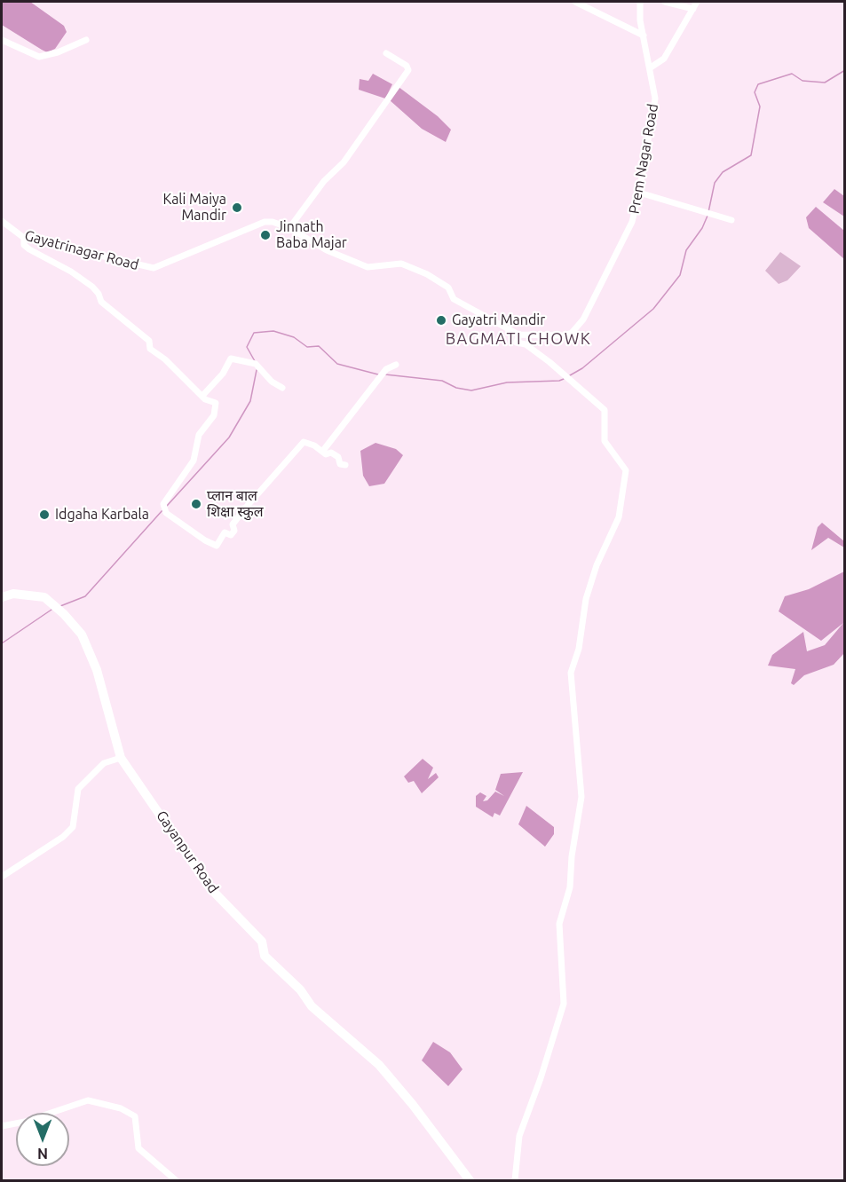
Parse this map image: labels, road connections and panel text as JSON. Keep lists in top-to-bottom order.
{
  "streets": {
    "street": ["Prem Nagar Road", "Gayatrinagar Road", "Gayanpur Road"]
  },
  "crossings": [
    ["Prem Nagar Road", "Gayatrinagar Road"]
  ],
  "districts": ["BAGMATI CHOWK"],
  "places": [
    "Kali Maiya Mandir",
    "Jinnath Baba Majar",
    "Gayatri Mandir",
    "प्लान बाल शिक्षा स्कुल",
    "Idgaha Karbala"
  ],
  "north": "bottom"
}
